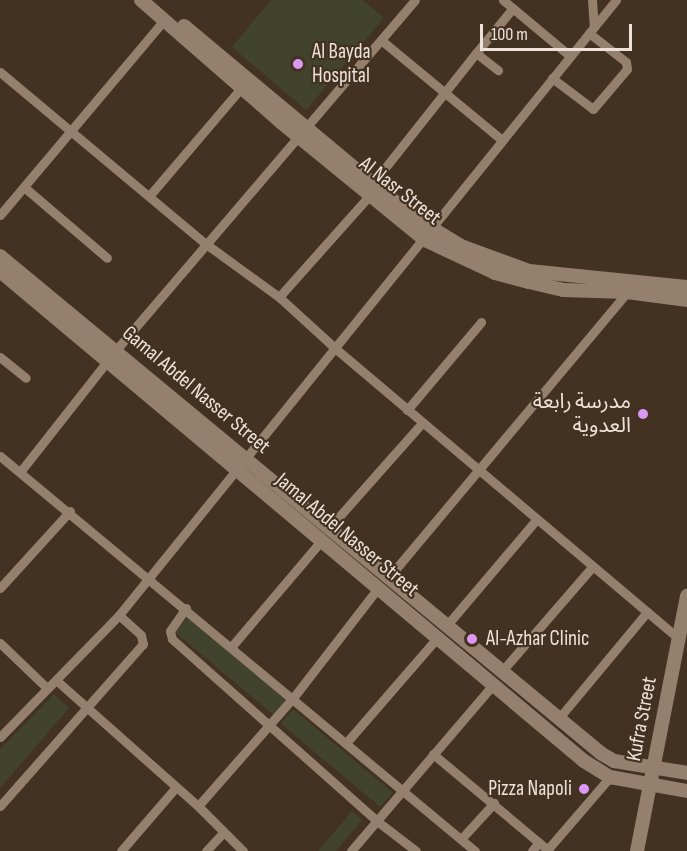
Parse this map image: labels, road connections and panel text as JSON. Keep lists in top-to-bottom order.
{
  "streets": {
    "street": [
      "Al Nasr Street",
      "Gamal Abdel Nasser Street",
      "Jamal Abdel Nasser Street",
      "Kufra Street"
    ]
  },
  "crossings": [
    ["Gamal Abdel Nasser Street", "Jamal Abdel Nasser Street"],
    ["Gamal Abdel Nasser Street", "Kufra Street"],
    ["Jamal Abdel Nasser Street", "Kufra Street"]
  ],
  "places": [
    "Al Bayda Hospital",
    "مدرسة رابعة العدوية",
    "Al-Azhar Clinic",
    "Pizza Napoli"
  ],
  "scale_bar": "100 m"
}
